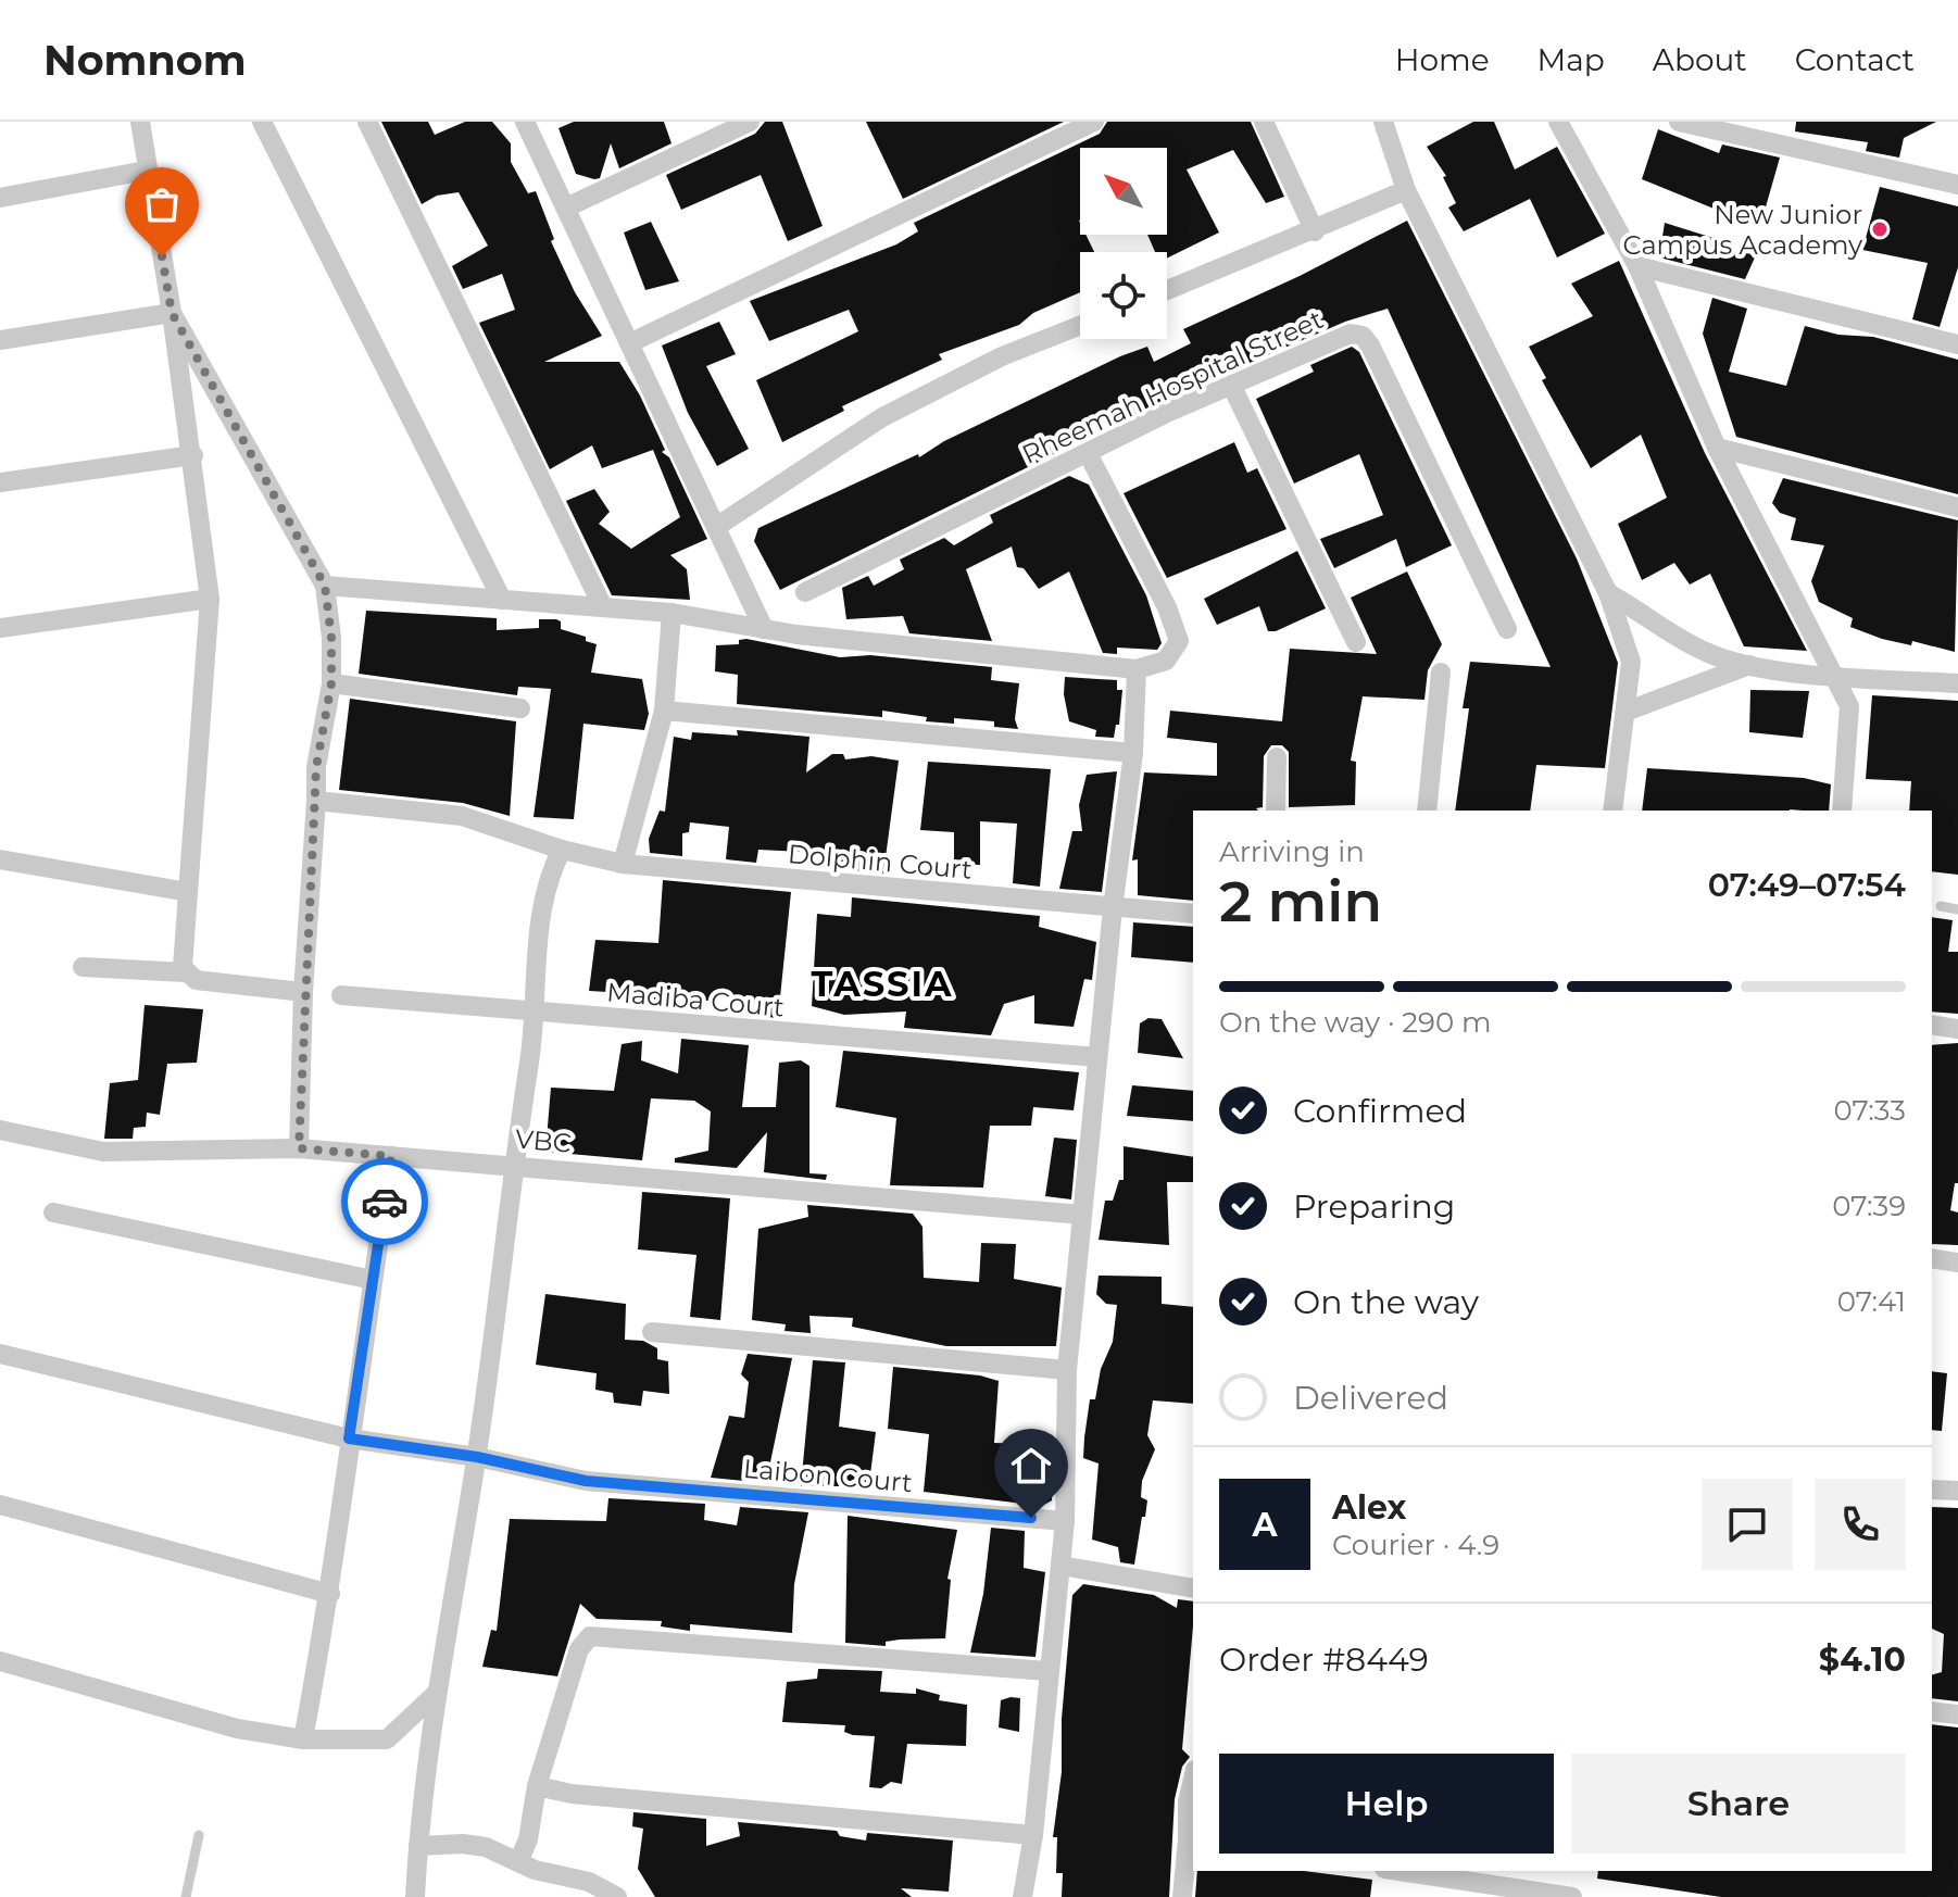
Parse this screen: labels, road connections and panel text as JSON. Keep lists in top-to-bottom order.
{
  "streets": {
    "street": [
      "Rheemah Hospital Street",
      "Dolphin Court",
      "Madiba Court",
      "VBC",
      "Laibon Court"
    ]
  },
  "districts": ["TASSIA"],
  "places": ["New Junior Campus Academy"],
  "north": "top left",
  "page": {
    "header": "Nomnom",
    "nav": [
      "Home",
      "Map",
      "About",
      "Contact"
    ],
    "heading": ["2 min", "Arriving in", "07:49–07:54"],
    "panel": [
      "Alex",
      "Courier · 4.9",
      "Order #8449",
      "$4.10"
    ],
    "bar": "On the way · 290 m",
    "list": [
      ["Confirmed", "07:33"],
      ["Preparing", "07:39"],
      ["On the way", "07:41"],
      "Delivered"
    ],
    "round": "A",
    "buttons": ["Help", "Share"]
  }
}
